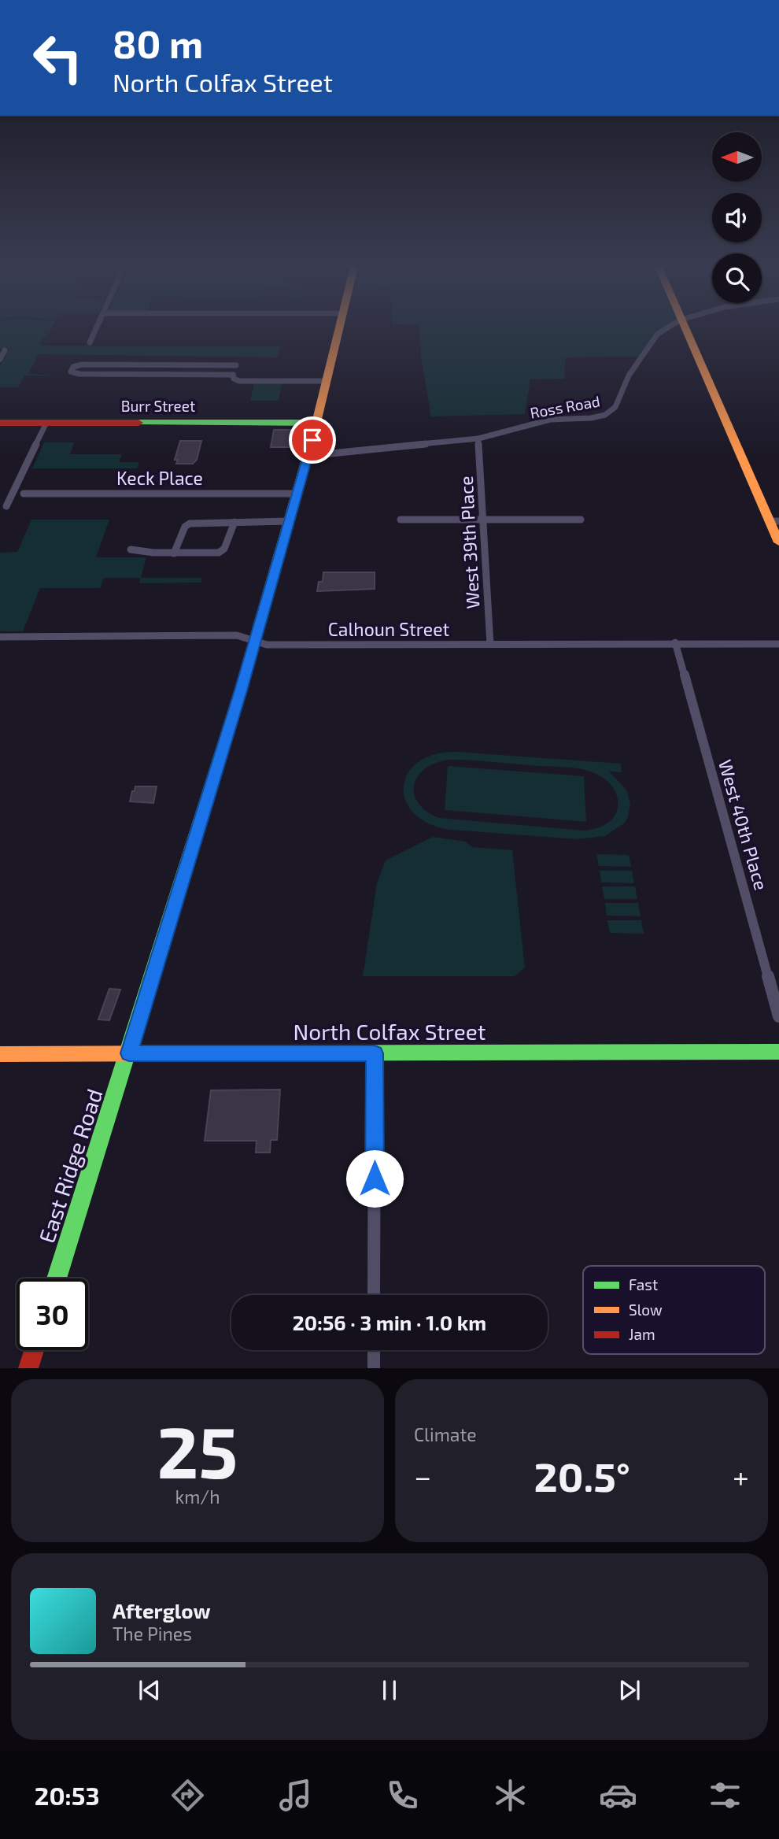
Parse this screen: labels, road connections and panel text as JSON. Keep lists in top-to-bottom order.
{
  "streets": {
    "main road": ["Burr Street", "North Colfax Street", "East Ridge Road"],
    "street": [
      "Ross Road",
      "Keck Place",
      "West 39th Place",
      "Calhoun Street",
      "West 40th Place"
    ]
  },
  "crossings": [
    ["Burr Street", "East Ridge Road"],
    ["Ross Road", "West 39th Place"],
    ["Ross Road", "East Ridge Road"],
    ["Keck Place", "East Ridge Road"],
    ["West 39th Place", "Calhoun Street"],
    ["Calhoun Street", "West 40th Place"],
    ["Calhoun Street", "East Ridge Road"],
    ["North Colfax Street", "East Ridge Road"]
  ],
  "legend": ["Fast", "Slow", "Jam"],
  "north": "left",
  "page": {
    "turn": ["80 m", "North Colfax Street"],
    "limit": "30",
    "trip": "20:56 · 3 min · 1.0 km",
    "tile": [
      ["25", "km/h"],
      "Climate"
    ],
    "heat": ["−", "20.5°", "+"],
    "song": ["Afterglow", "The Pines"],
    "tabs": "20:53"
  }
}
